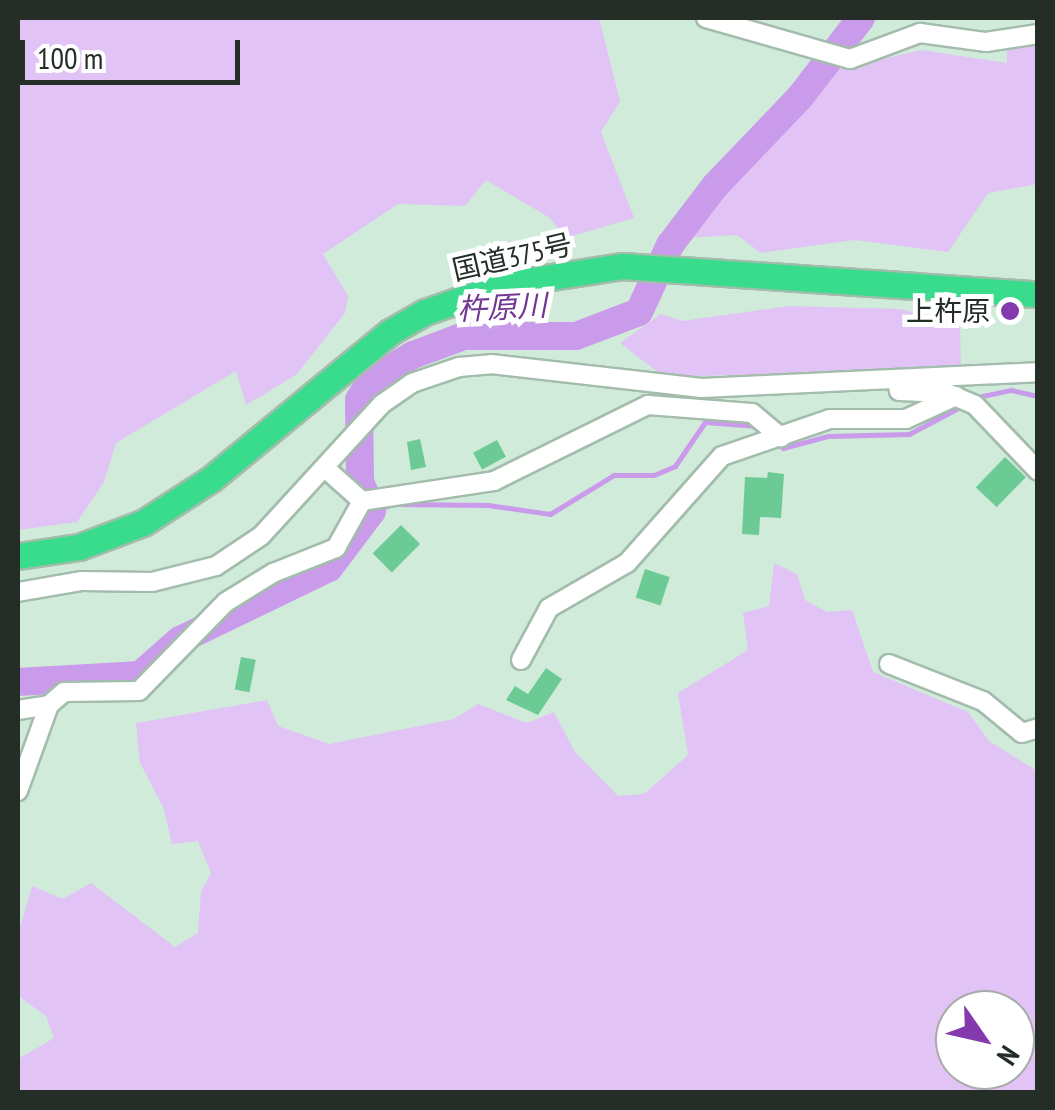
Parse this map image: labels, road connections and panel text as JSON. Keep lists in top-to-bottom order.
{
  "streets": {
    "highway": ["国道375号"]
  },
  "water": ["杵原川"],
  "places": ["上杵原"],
  "scale_bar": "100 m",
  "north": "bottom right"
}
